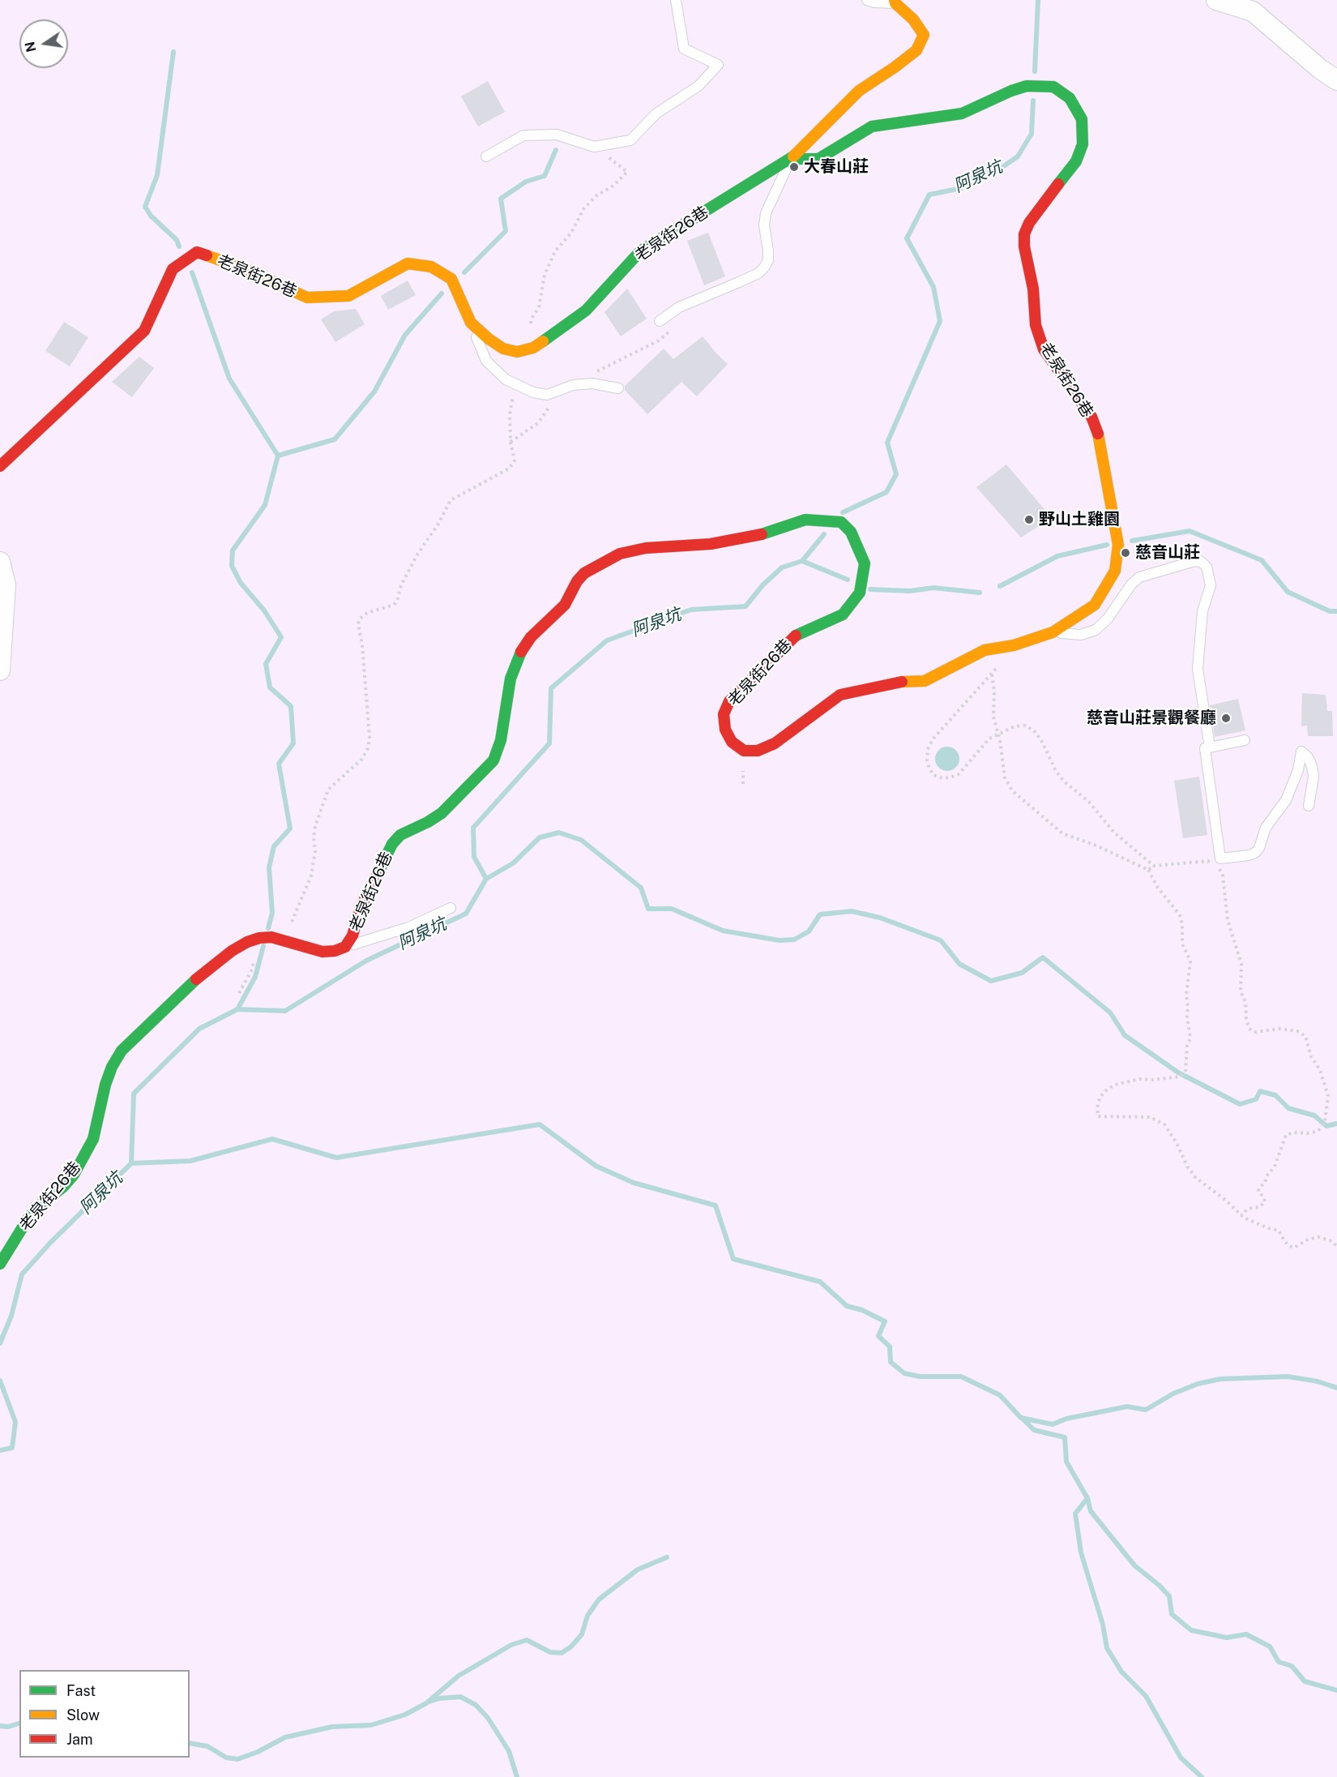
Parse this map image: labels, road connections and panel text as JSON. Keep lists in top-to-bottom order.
{
  "streets": {
    "street": ["老泉街26巷"]
  },
  "water": ["阿泉坑"],
  "places": [
    "大春山莊",
    "野山土雞園",
    "慈音山莊",
    "慈音山莊景觀餐廳"
  ],
  "legend": ["Fast", "Slow", "Jam"],
  "north": "left"
}
